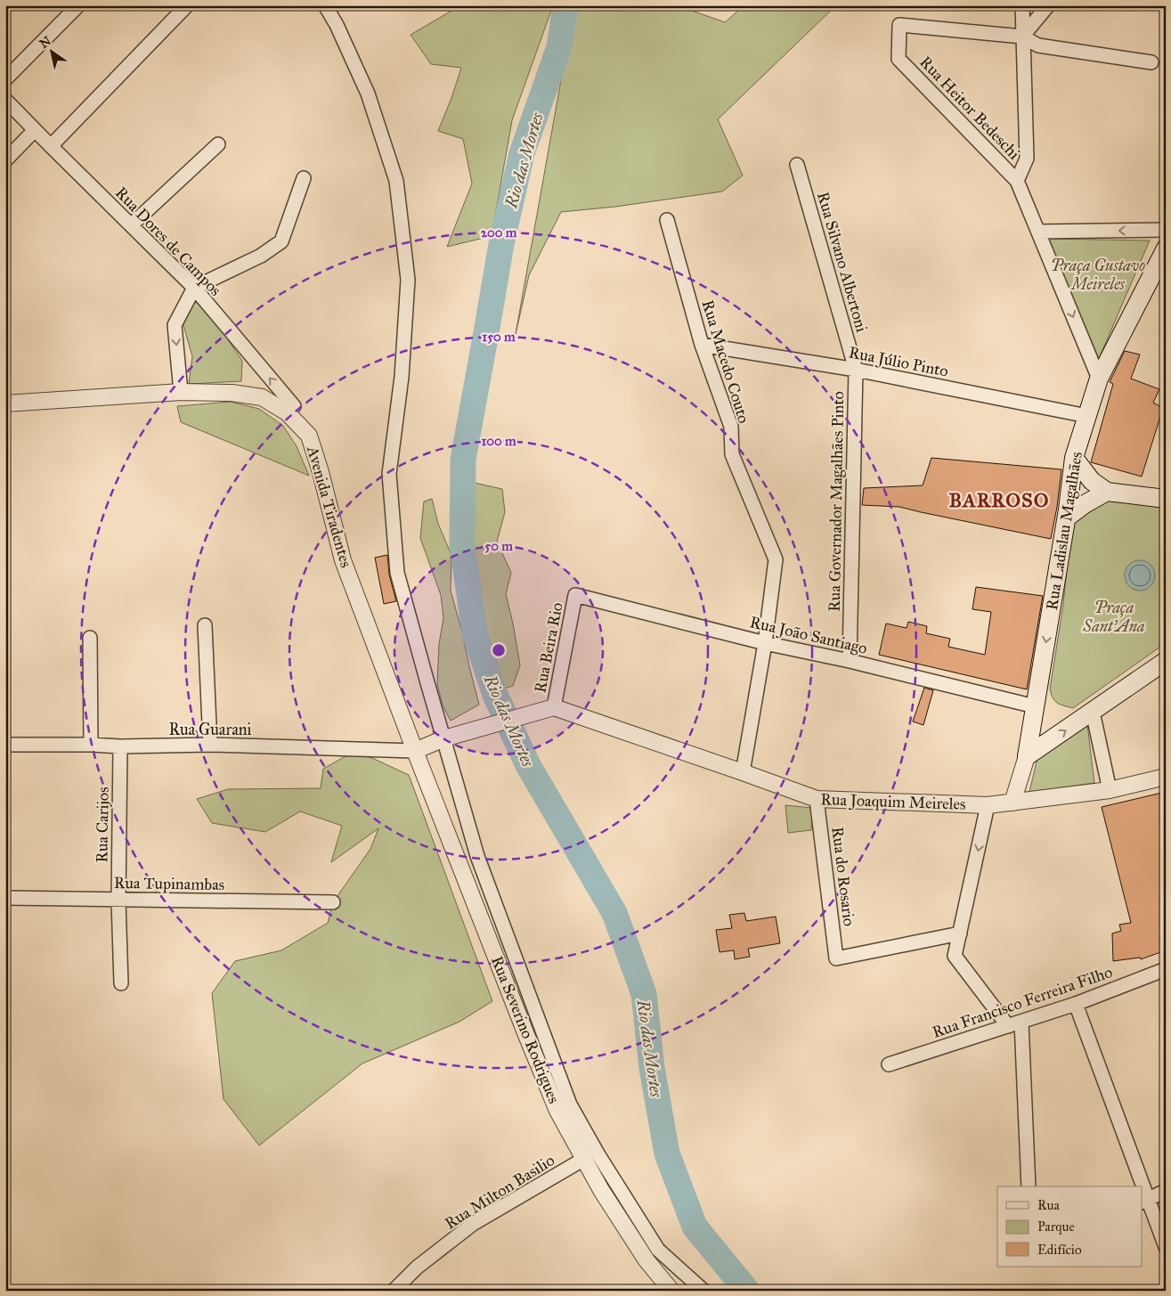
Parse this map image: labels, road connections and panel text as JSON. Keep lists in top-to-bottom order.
{
  "streets": {
    "main road": ["Rua Ladislau Magalhães"],
    "street": [
      "Rua Heitor Bedeschi",
      "Rua Dores de Campos",
      "Rua Silvano Albertoni",
      "Rua Macedo Couto",
      "Rua Júlio Pinto",
      "Rua Governador Magalhães Pinto",
      "Avenida Tiradentes",
      "Rua João Santiago",
      "Rua Beira Rio",
      "Rua Guarani",
      "Rua Joaquim Meireles",
      "Rua Carijos",
      "Rua do Rosario",
      "Rua Tupinambas",
      "Rua Francisco Ferreira Filho",
      "Rua Severino Rodrigues",
      "Rua Milton Basilio"
    ]
  },
  "crossings": [
    ["Rua Dores de Campos", "Avenida Tiradentes"],
    ["Rua Silvano Albertoni", "Rua Júlio Pinto"],
    ["Rua Silvano Albertoni", "Rua Governador Magalhães Pinto"],
    ["Rua Macedo Couto", "Rua Júlio Pinto"],
    ["Rua Macedo Couto", "Rua João Santiago"],
    ["Rua Macedo Couto", "Rua Joaquim Meireles"],
    ["Rua Júlio Pinto", "Rua Governador Magalhães Pinto"],
    ["Rua Júlio Pinto", "Rua Ladislau Magalhães"],
    ["Rua Governador Magalhães Pinto", "Rua João Santiago"],
    ["Avenida Tiradentes", "Rua Guarani"],
    ["Avenida Tiradentes", "Rua Severino Rodrigues"],
    ["Rua Ladislau Magalhães", "Rua João Santiago"],
    ["Rua Ladislau Magalhães", "Rua Joaquim Meireles"],
    ["Rua João Santiago", "Rua Beira Rio"],
    ["Rua Beira Rio", "Rua Joaquim Meireles"],
    ["Rua Guarani", "Rua Carijos"],
    ["Rua Guarani", "Rua Severino Rodrigues"],
    ["Rua Joaquim Meireles", "Rua do Rosario"],
    ["Rua Carijos", "Rua Tupinambas"],
    ["Rua Severino Rodrigues", "Rua Milton Basilio"]
  ],
  "one_way": ["Rua Dores de Campos"],
  "districts": ["BARROSO"],
  "water": ["Rio das Mortes"],
  "parks": ["Praça Gustavo Meireles", "Praça Sant'Ana"],
  "legend": ["Rua", "Parque", "Edifício"],
  "north": "top left",
  "rings": [
    "200 m",
    "150 m",
    "100 m",
    "50 m"
  ]
}
